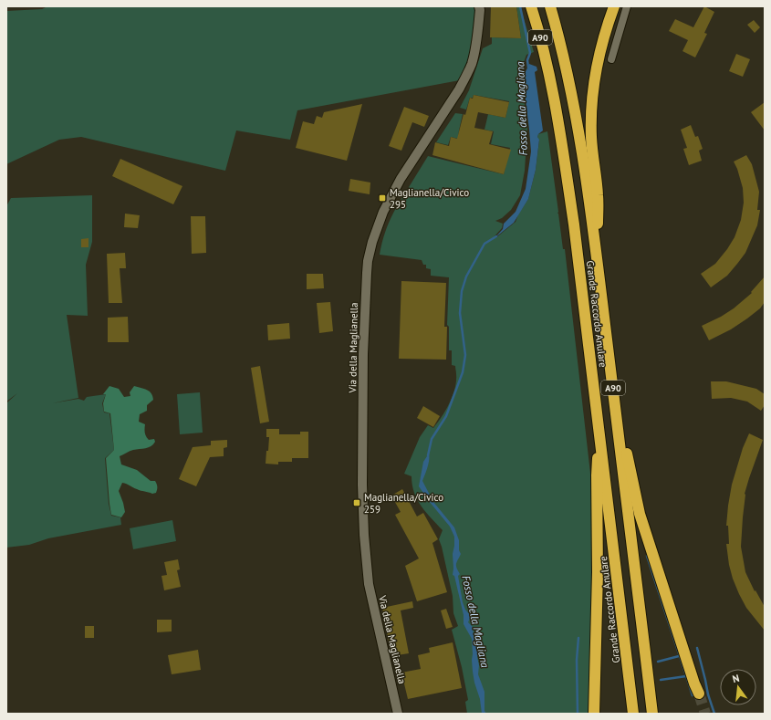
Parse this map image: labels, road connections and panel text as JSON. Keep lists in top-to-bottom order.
{
  "streets": {
    "highway": ["A90", "Grande Raccordo Anulare"],
    "main road": ["Via della Maglianella"]
  },
  "water": ["Fosso della Magliana"],
  "places": {
    "transit": ["Maglianella/Civico 295", "Maglianella/Civico 259"]
  },
  "north": "top"
}
